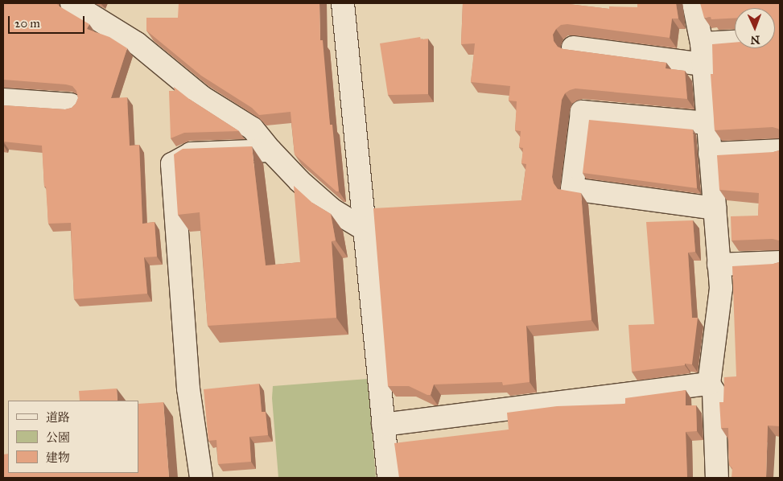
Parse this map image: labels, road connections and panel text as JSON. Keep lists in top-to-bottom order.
{
  "legend": ["道路", "公園", "建物"],
  "scale_bar": "20 m",
  "north": "bottom"
}
